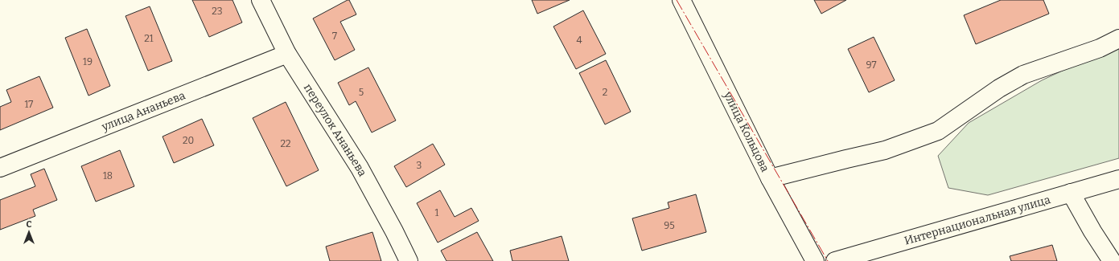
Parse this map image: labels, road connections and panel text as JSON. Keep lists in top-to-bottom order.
{
  "streets": {
    "street": [
      "улица Ананьева",
      "переулок Ананьева",
      "улица Кольцова",
      "Интернациональная улица"
    ]
  },
  "crossings": [
    ["улица Ананьева", "переулок Ананьева"]
  ],
  "house_numbers": [
    "23",
    "7",
    "21",
    "4",
    "19",
    "97",
    "5",
    "2",
    "17",
    "20",
    "22",
    "3",
    "18",
    "1",
    "95"
  ],
  "north": "top"
}
